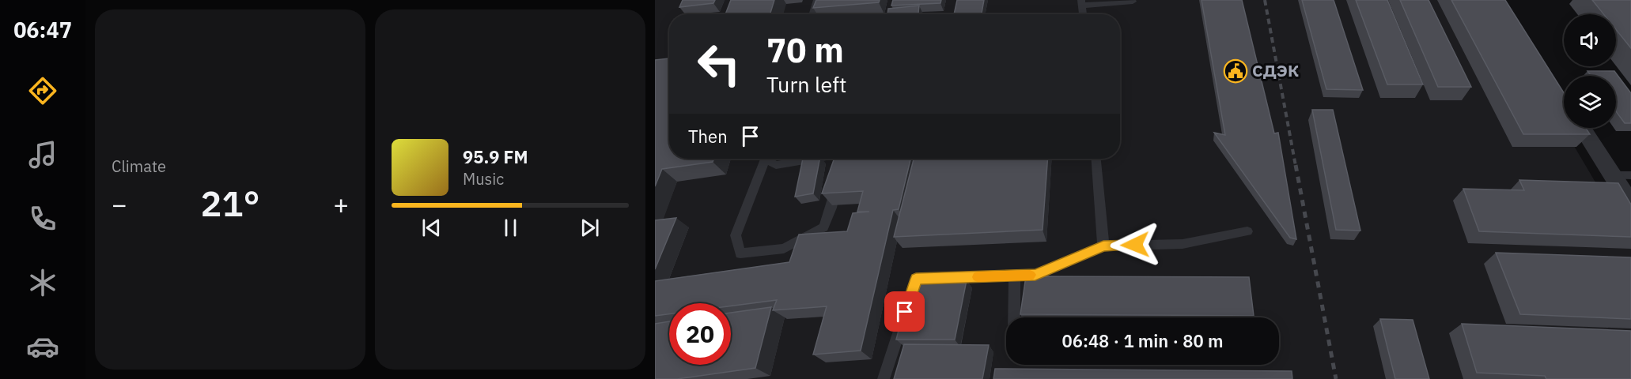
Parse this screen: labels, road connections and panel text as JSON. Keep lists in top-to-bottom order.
{
  "places": {
    "public building": ["СДЭК"]
  },
  "page": {
    "tabs": "06:47",
    "tile": "Climate",
    "turn": ["70 m", "Turn left"],
    "then": "Then",
    "song": ["95.9 FM", "Music"],
    "heat": ["−", "21°", "+"],
    "limit": "20",
    "trip": "06:48 · 1 min · 80 m"
  }
}
